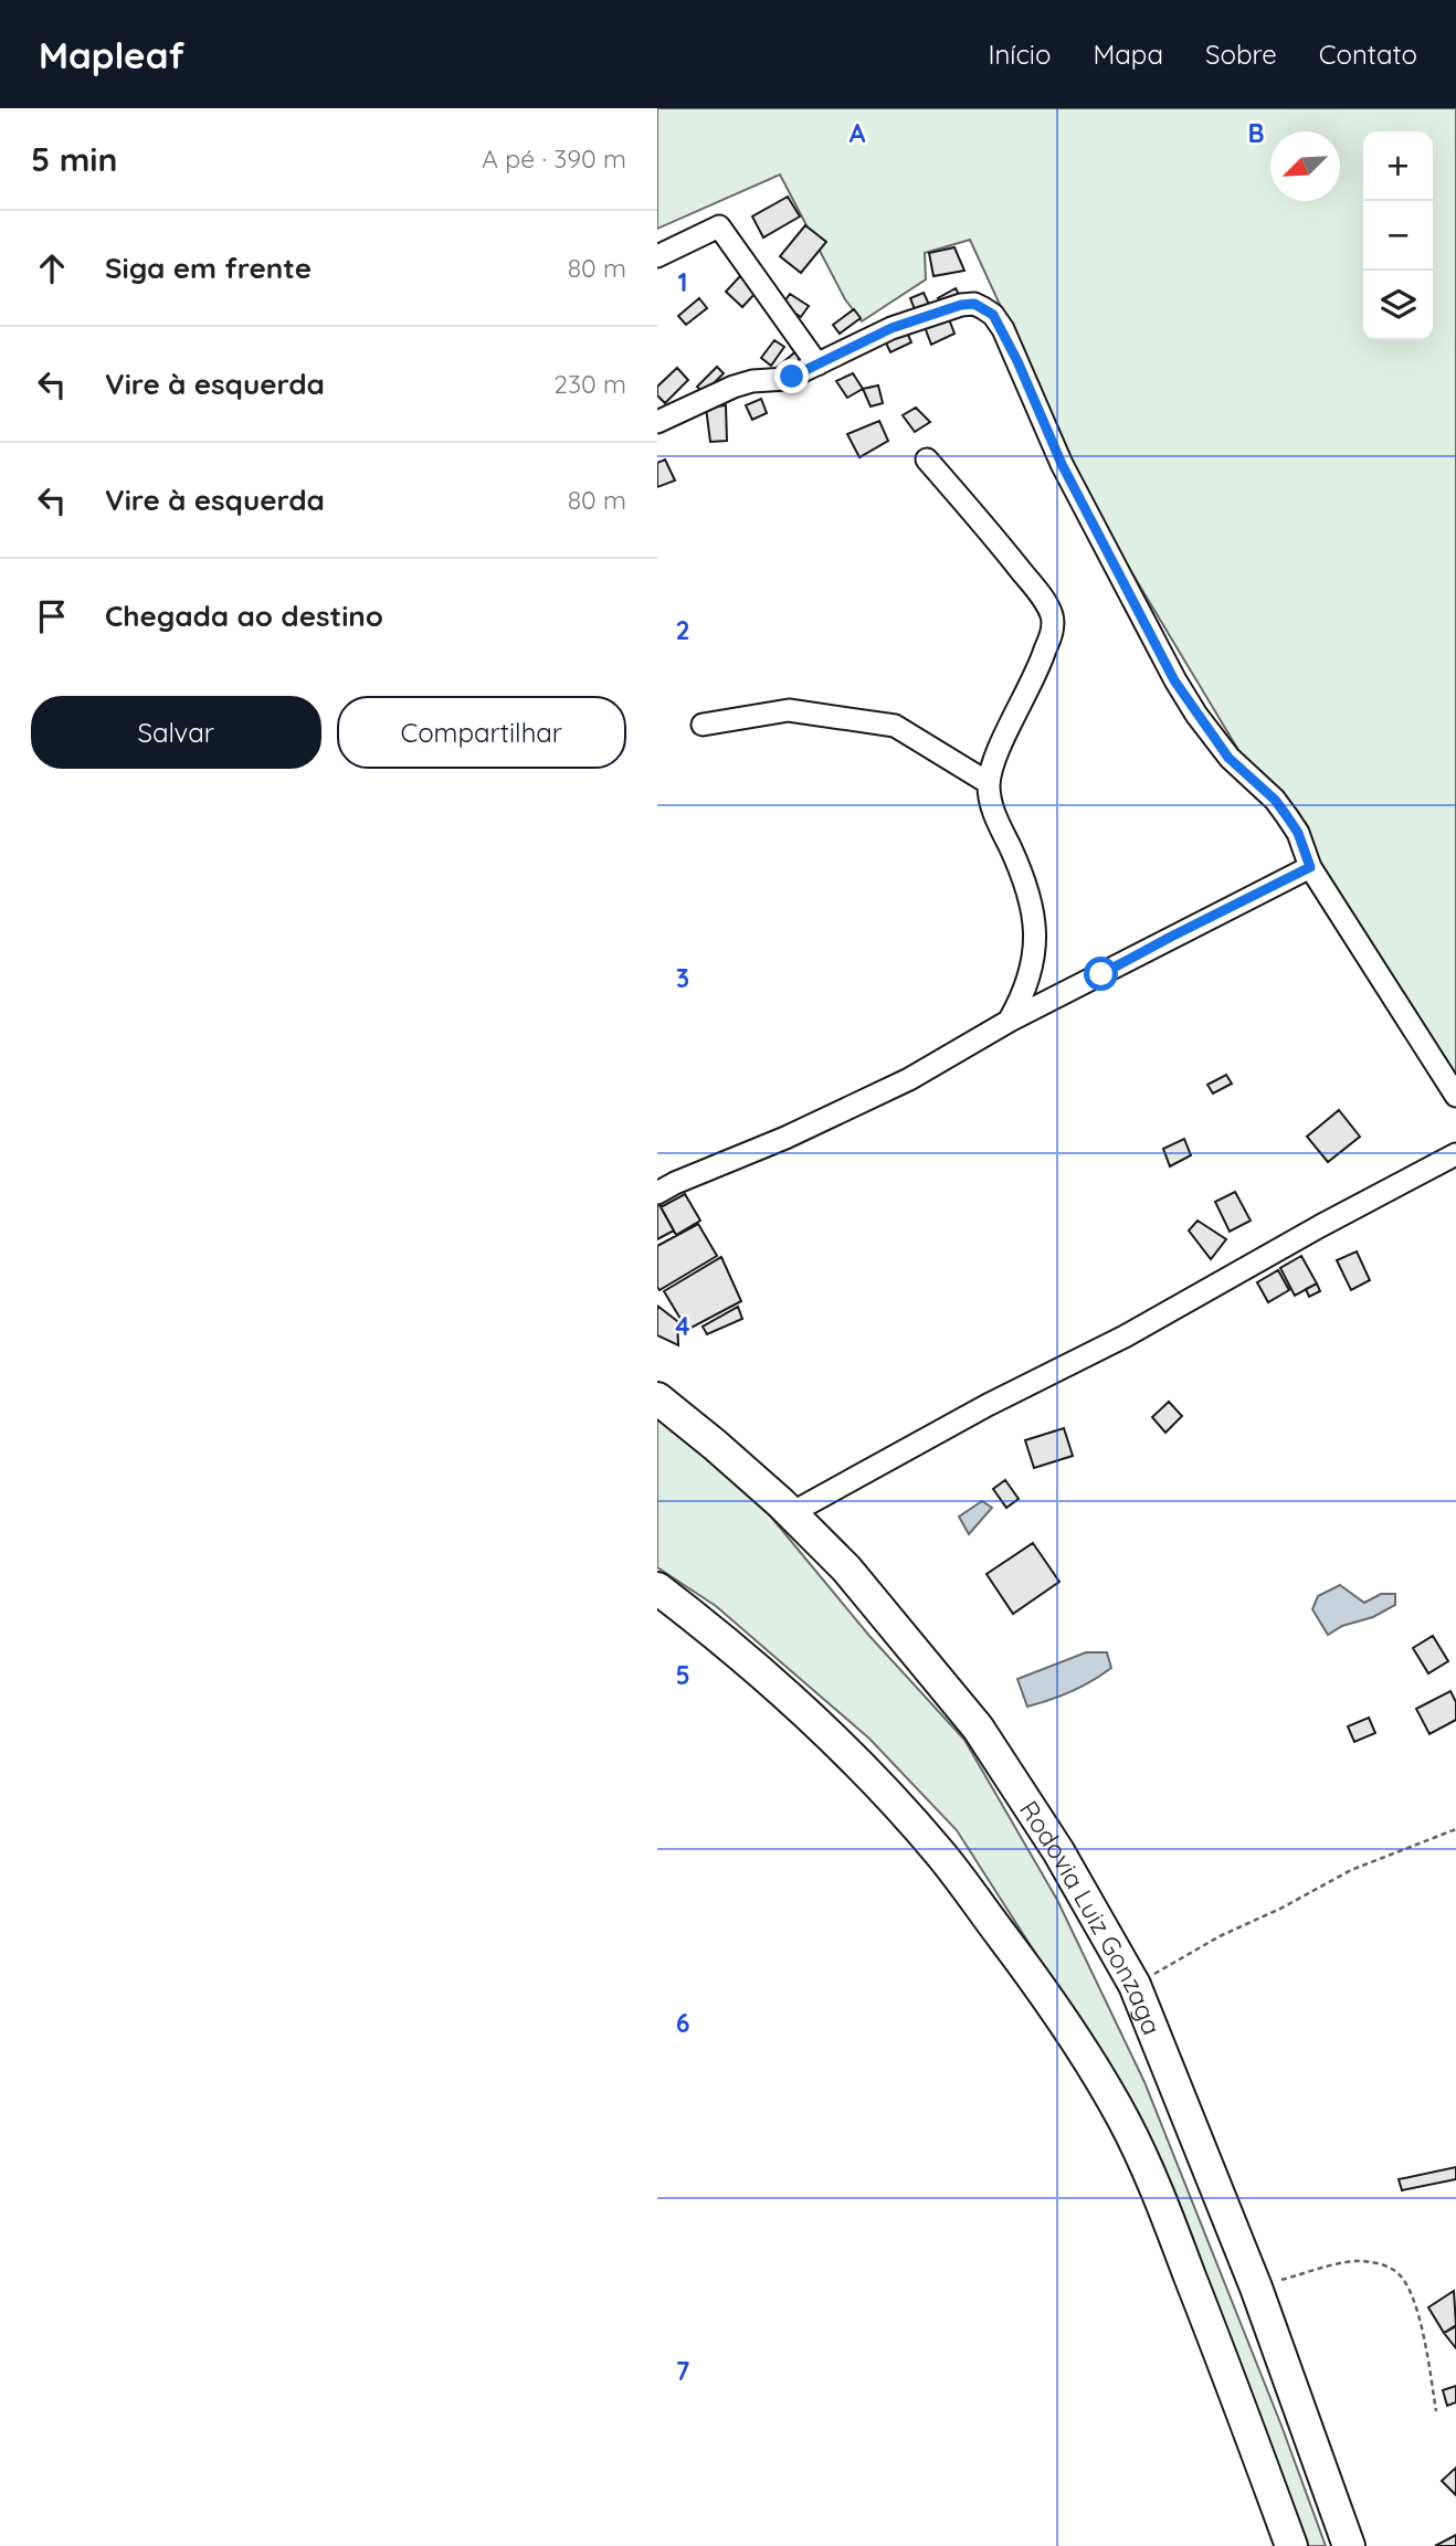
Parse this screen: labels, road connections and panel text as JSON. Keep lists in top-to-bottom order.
{
  "streets": {
    "highway": ["Rodovia Luiz Gonzaga"]
  },
  "north": "bottom left",
  "page": {
    "header": "Mapleaf",
    "nav": [
      "Início",
      "Mapa",
      "Sobre",
      "Contato"
    ],
    "heading": ["5 min", "A pé · 390 m"],
    "map_buttons": ["+", "−"],
    "list": [
      ["Siga em frente", "80 m"],
      ["Vire à esquerda", "230 m"],
      ["Vire à esquerda", "80 m"],
      "Chegada ao destino"
    ],
    "buttons": ["Salvar", "Compartilhar"]
  },
  "grid": {
    "columns": ["A", "B"],
    "rows": [
      "1",
      "2",
      "3",
      "4",
      "5",
      "6",
      "7"
    ]
  }
}
